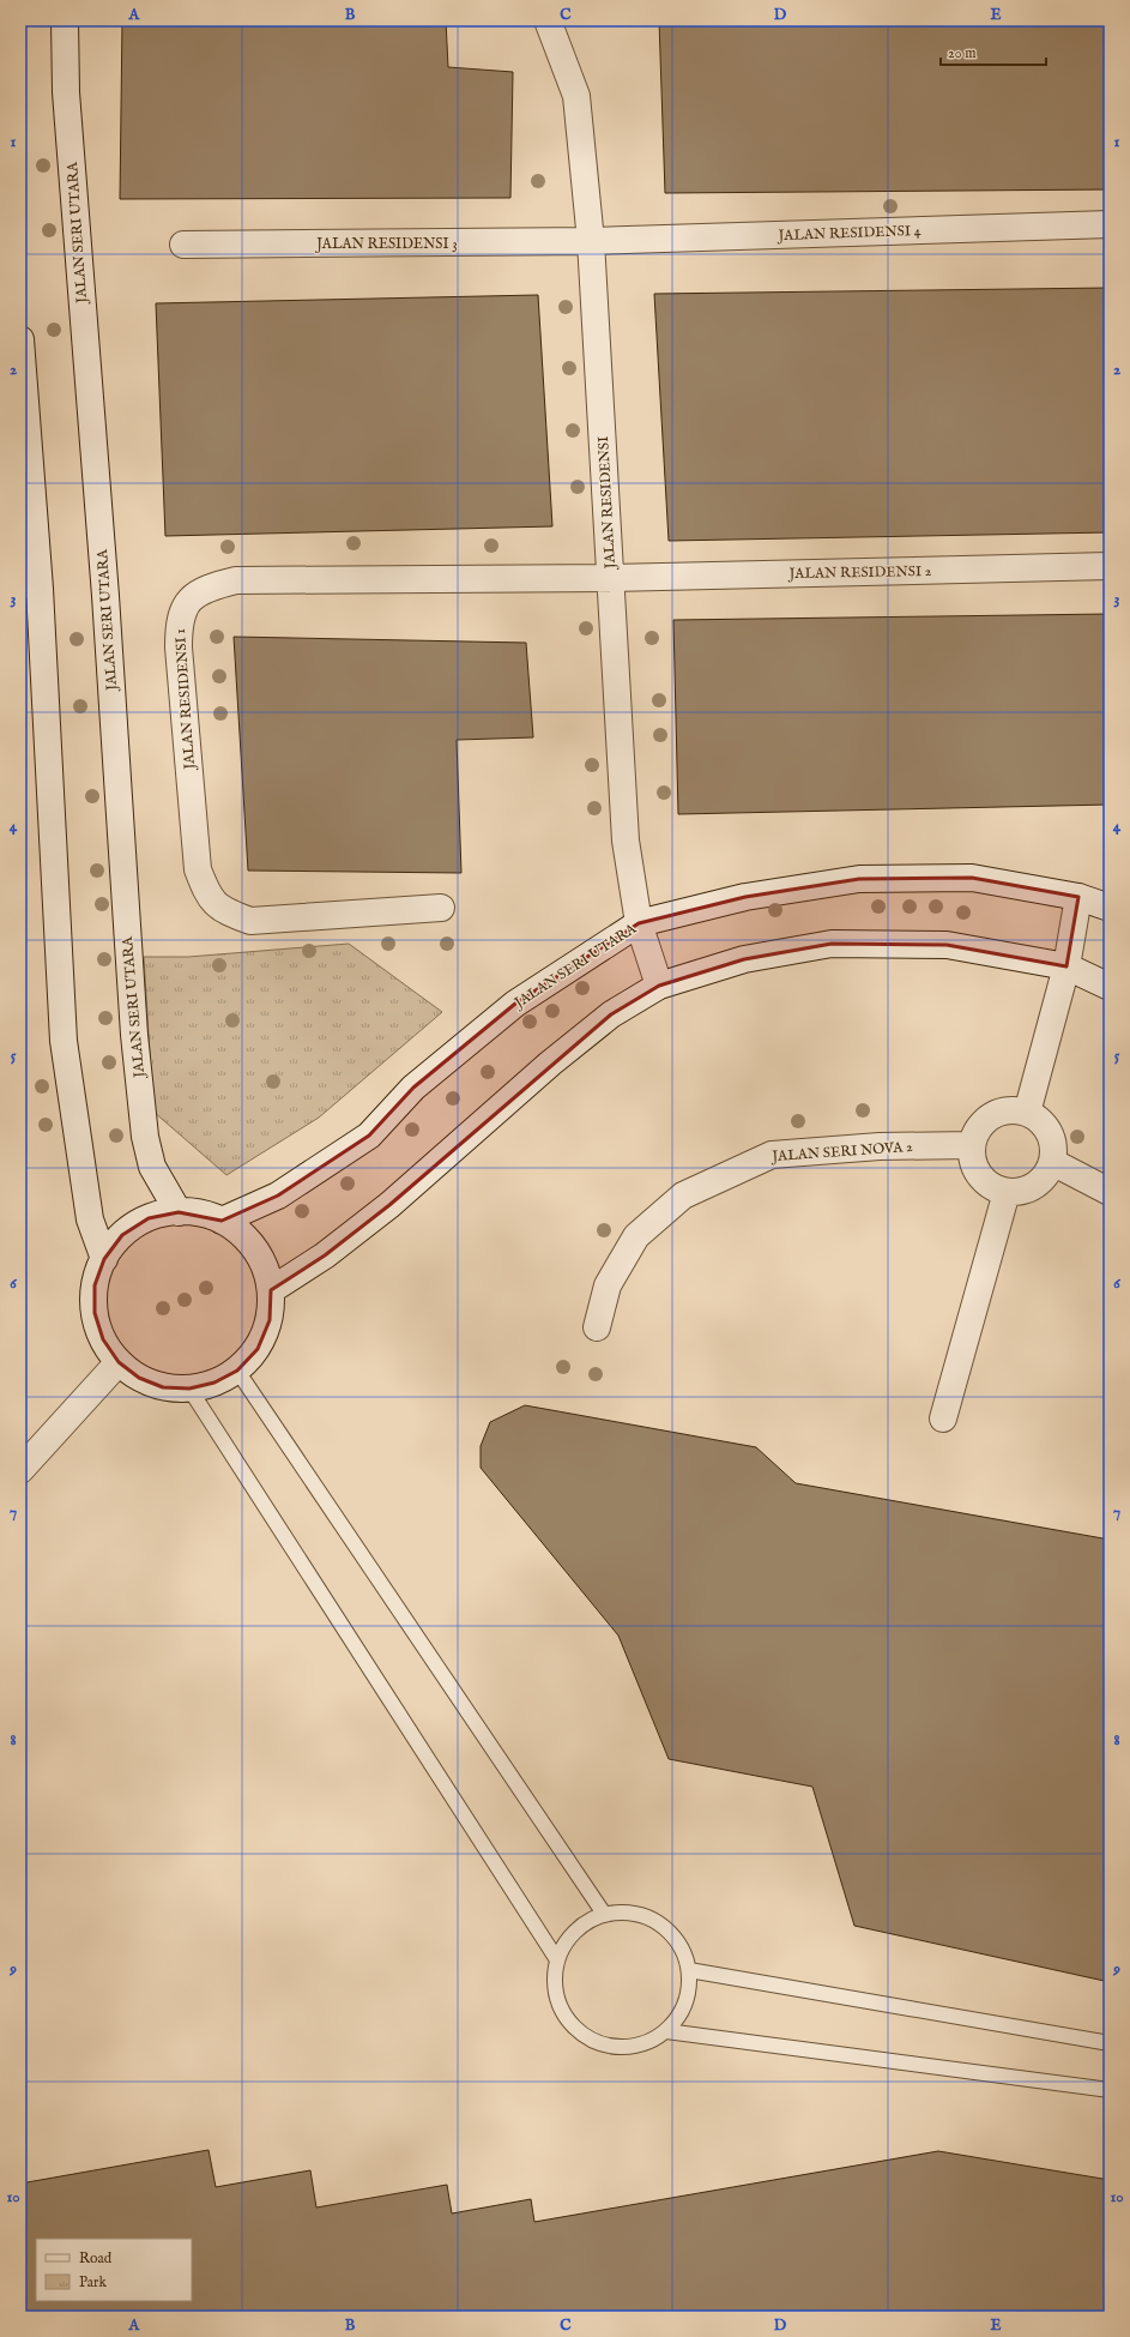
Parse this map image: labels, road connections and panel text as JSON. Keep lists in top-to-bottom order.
{
  "streets": {
    "street": [
      "JALAN SERI UTARA",
      "JALAN RESIDENSI 4",
      "JALAN RESIDENSI 3",
      "JALAN RESIDENSI",
      "JALAN RESIDENSI 2",
      "JALAN RESIDENSI 1",
      "JALAN SERI NOVA 2"
    ]
  },
  "crossings": [
    ["JALAN SERI UTARA", "JALAN RESIDENSI"],
    ["JALAN RESIDENSI 4", "JALAN RESIDENSI 3"],
    ["JALAN RESIDENSI 4", "JALAN RESIDENSI"],
    ["JALAN RESIDENSI 3", "JALAN RESIDENSI"],
    ["JALAN RESIDENSI", "JALAN RESIDENSI 2"],
    ["JALAN RESIDENSI", "JALAN RESIDENSI 1"],
    ["JALAN RESIDENSI 2", "JALAN RESIDENSI 1"]
  ],
  "legend": ["Road", "Park"],
  "scale_bar": "20 m",
  "grid": {
    "columns": [
      "A",
      "B",
      "C",
      "D",
      "E"
    ],
    "rows": [
      "1",
      "2",
      "3",
      "4",
      "5",
      "6",
      "7",
      "8",
      "9",
      "10"
    ]
  }
}
